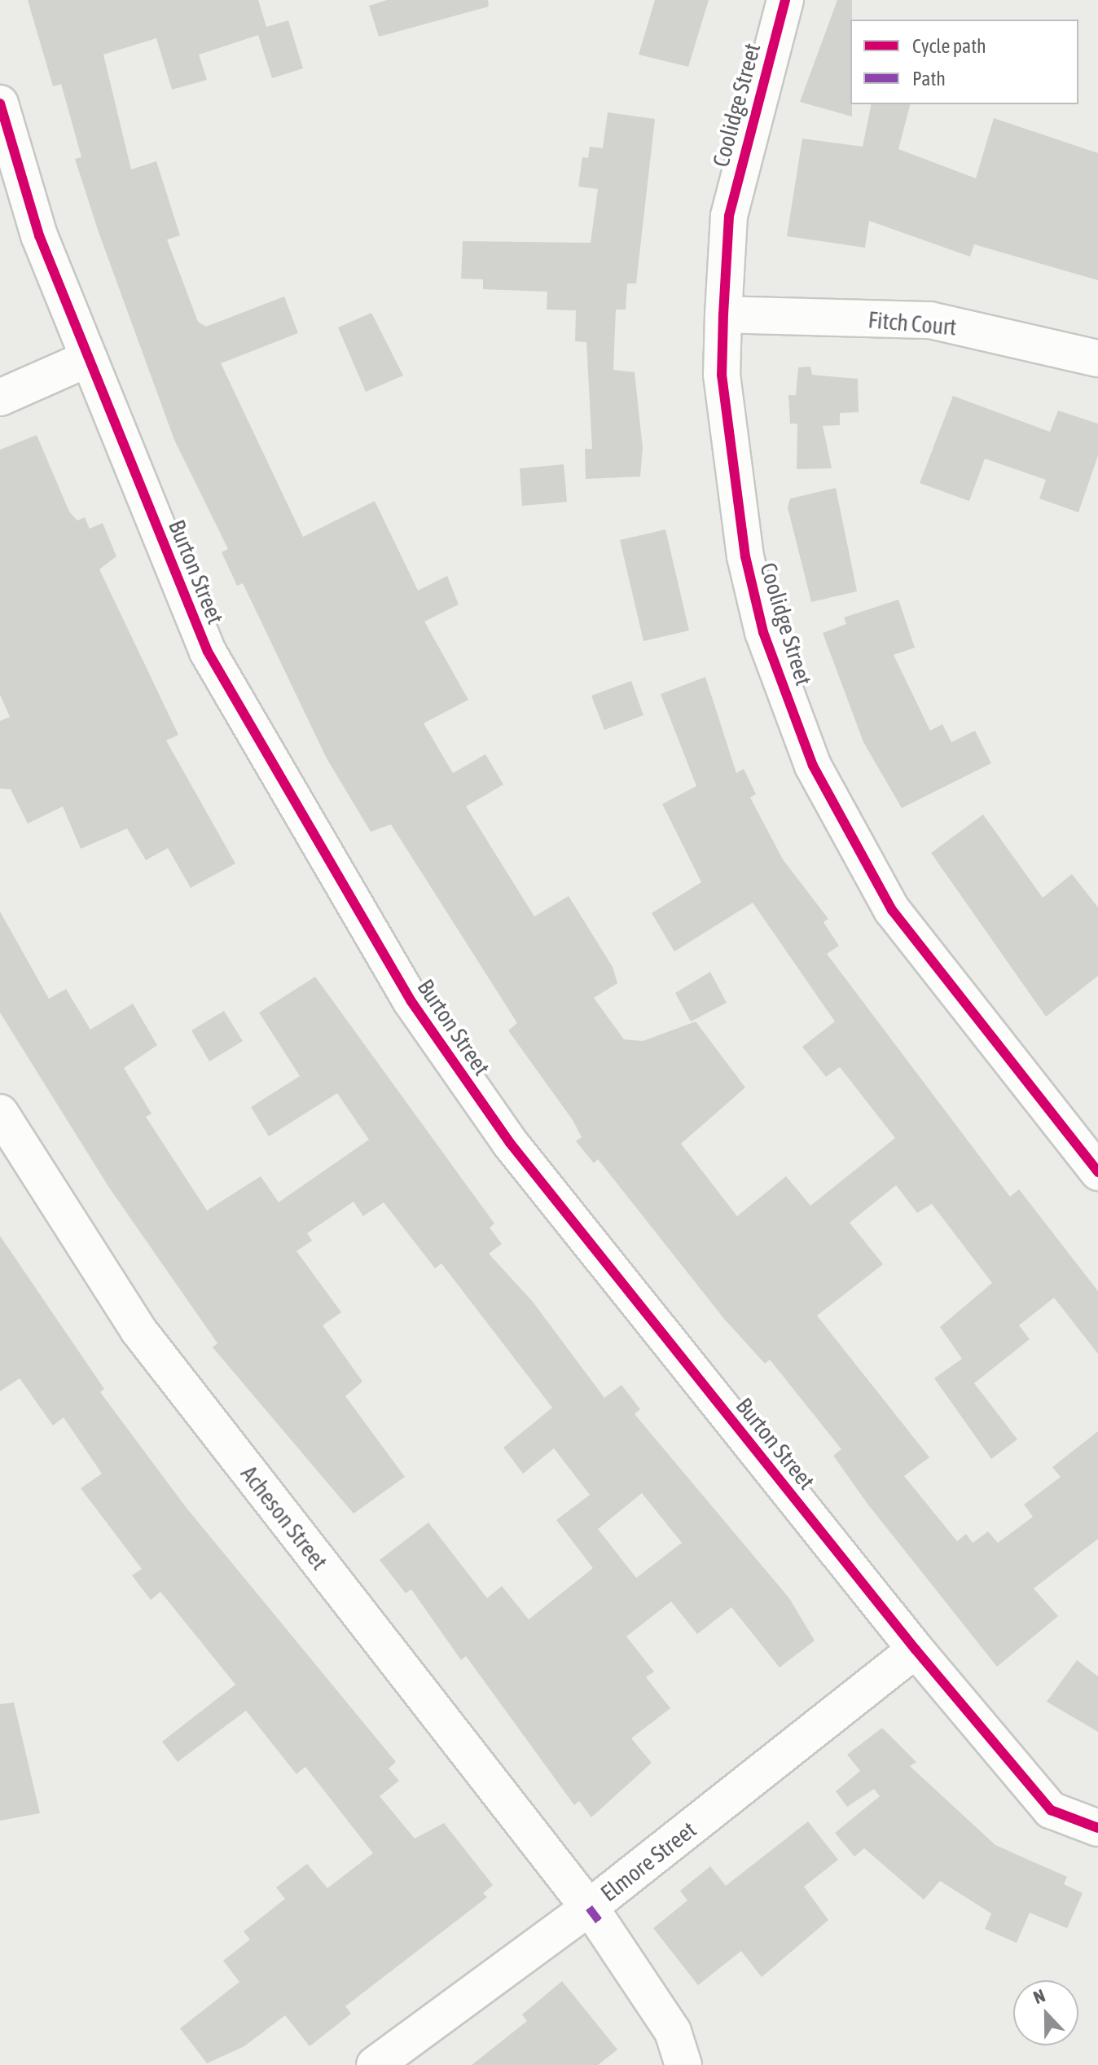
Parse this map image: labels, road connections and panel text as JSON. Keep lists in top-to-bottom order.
{
  "streets": {
    "street": [
      "Coolidge Street",
      "Fitch Court",
      "Burton Street",
      "Acheson Street",
      "Elmore Street"
    ]
  },
  "crossings": [
    ["Coolidge Street", "Fitch Court"],
    ["Burton Street", "Elmore Street"],
    ["Acheson Street", "Elmore Street"]
  ],
  "legend": ["Cycle path", "Path"],
  "north": "top"
}
